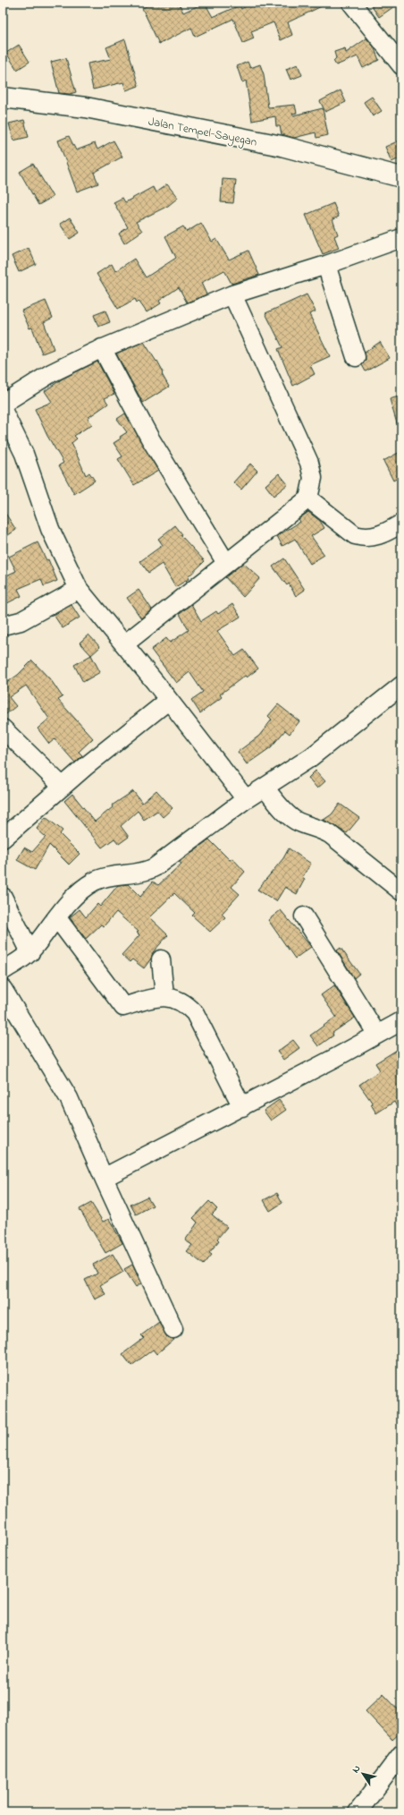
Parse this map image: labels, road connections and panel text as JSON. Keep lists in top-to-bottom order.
{
  "streets": {
    "main road": ["Jalan Tempel-Sayegan"]
  },
  "north": "top left"
}
